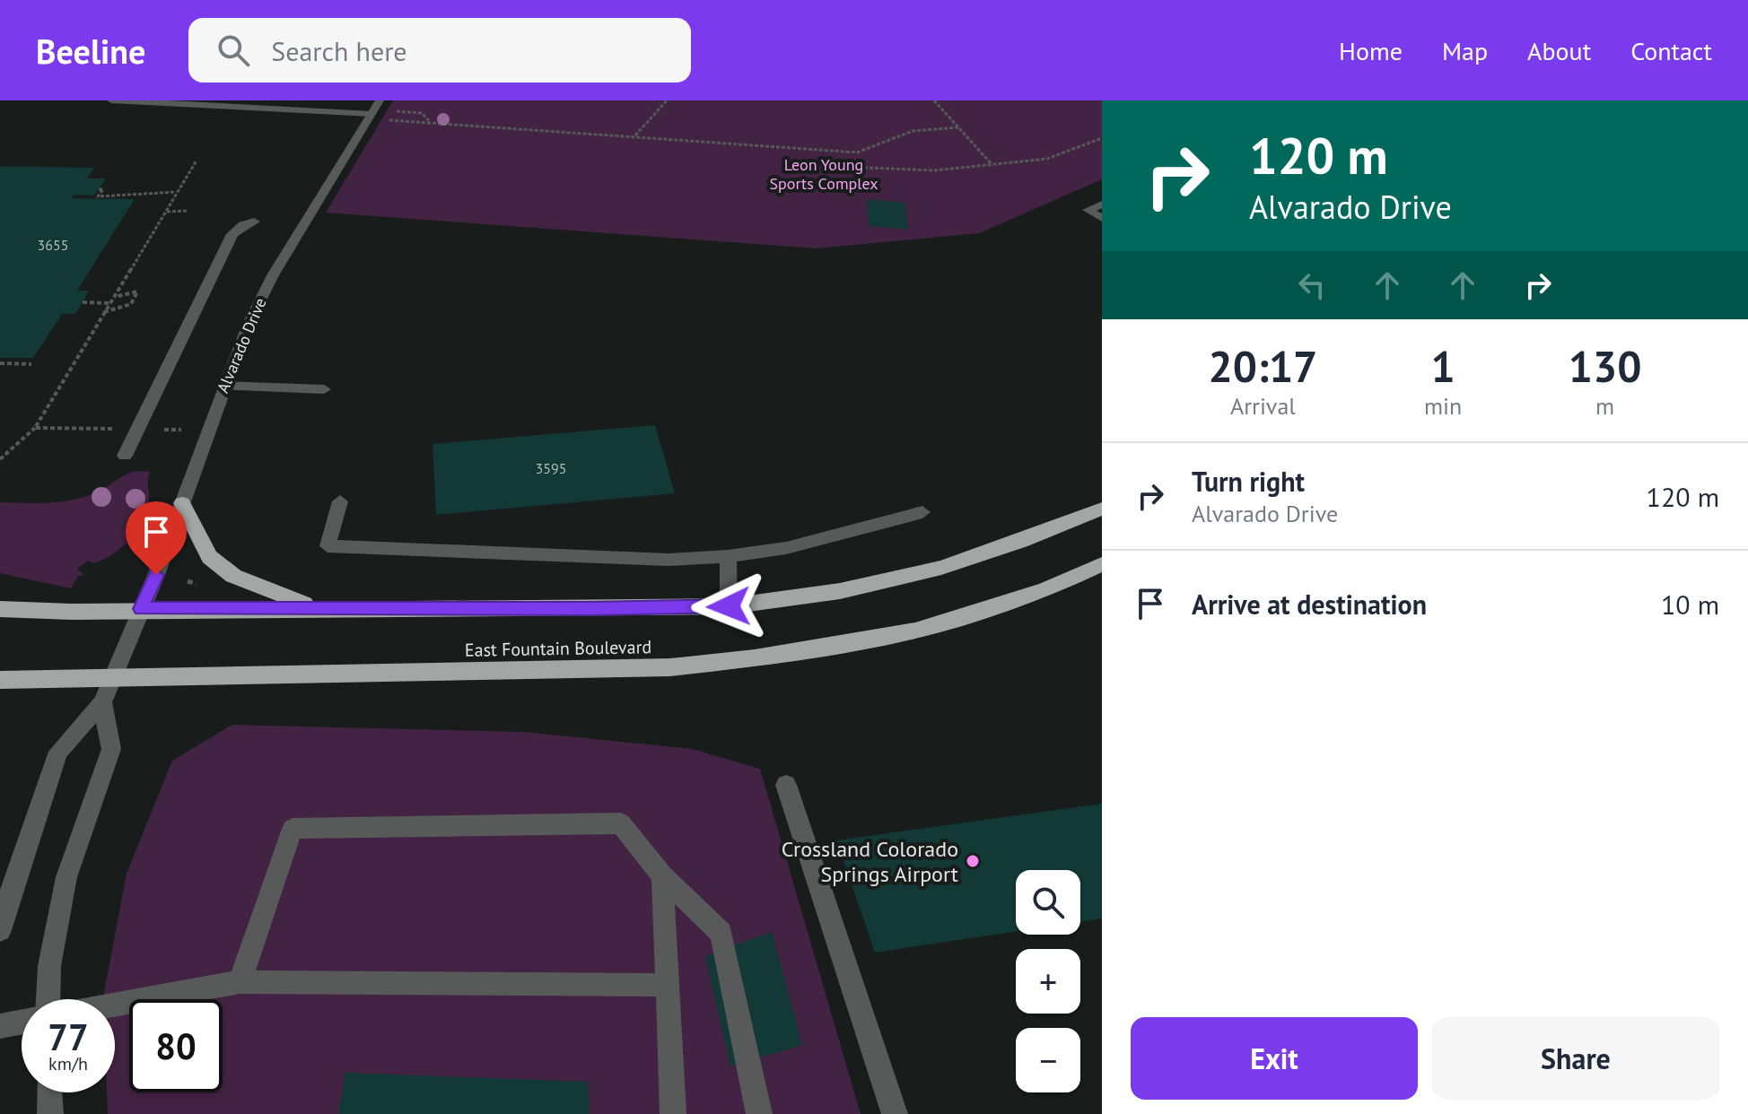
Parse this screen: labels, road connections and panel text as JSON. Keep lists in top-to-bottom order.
{
  "streets": {
    "highway": ["East Fountain Boulevard"],
    "street": ["Alvarado Drive"]
  },
  "crossings": [
    ["Alvarado Drive", "East Fountain Boulevard"]
  ],
  "parks": ["Leon Young Sports Complex"],
  "places": ["Crossland Colorado Springs Airport"],
  "house_numbers": ["3655", "3595"],
  "page": {
    "header": "Beeline",
    "search": "Search here",
    "nav": [
      "Home",
      "Map",
      "About",
      "Contact"
    ],
    "turn": ["120 m", "Alvarado Drive"],
    "eta": [
      "20:17",
      "Arrival",
      "1",
      "min",
      "130",
      "m"
    ],
    "list": [
      {
        "name": "Turn right",
        "note": "Alvarado Drive",
        "value": "120 m"
      },
      {
        "name": "Arrive at destination",
        "value": "10 m"
      }
    ],
    "map_buttons": ["+", "−"],
    "speed": "77 km/h",
    "limit": "80",
    "buttons": ["Exit", "Share"]
  }
}
